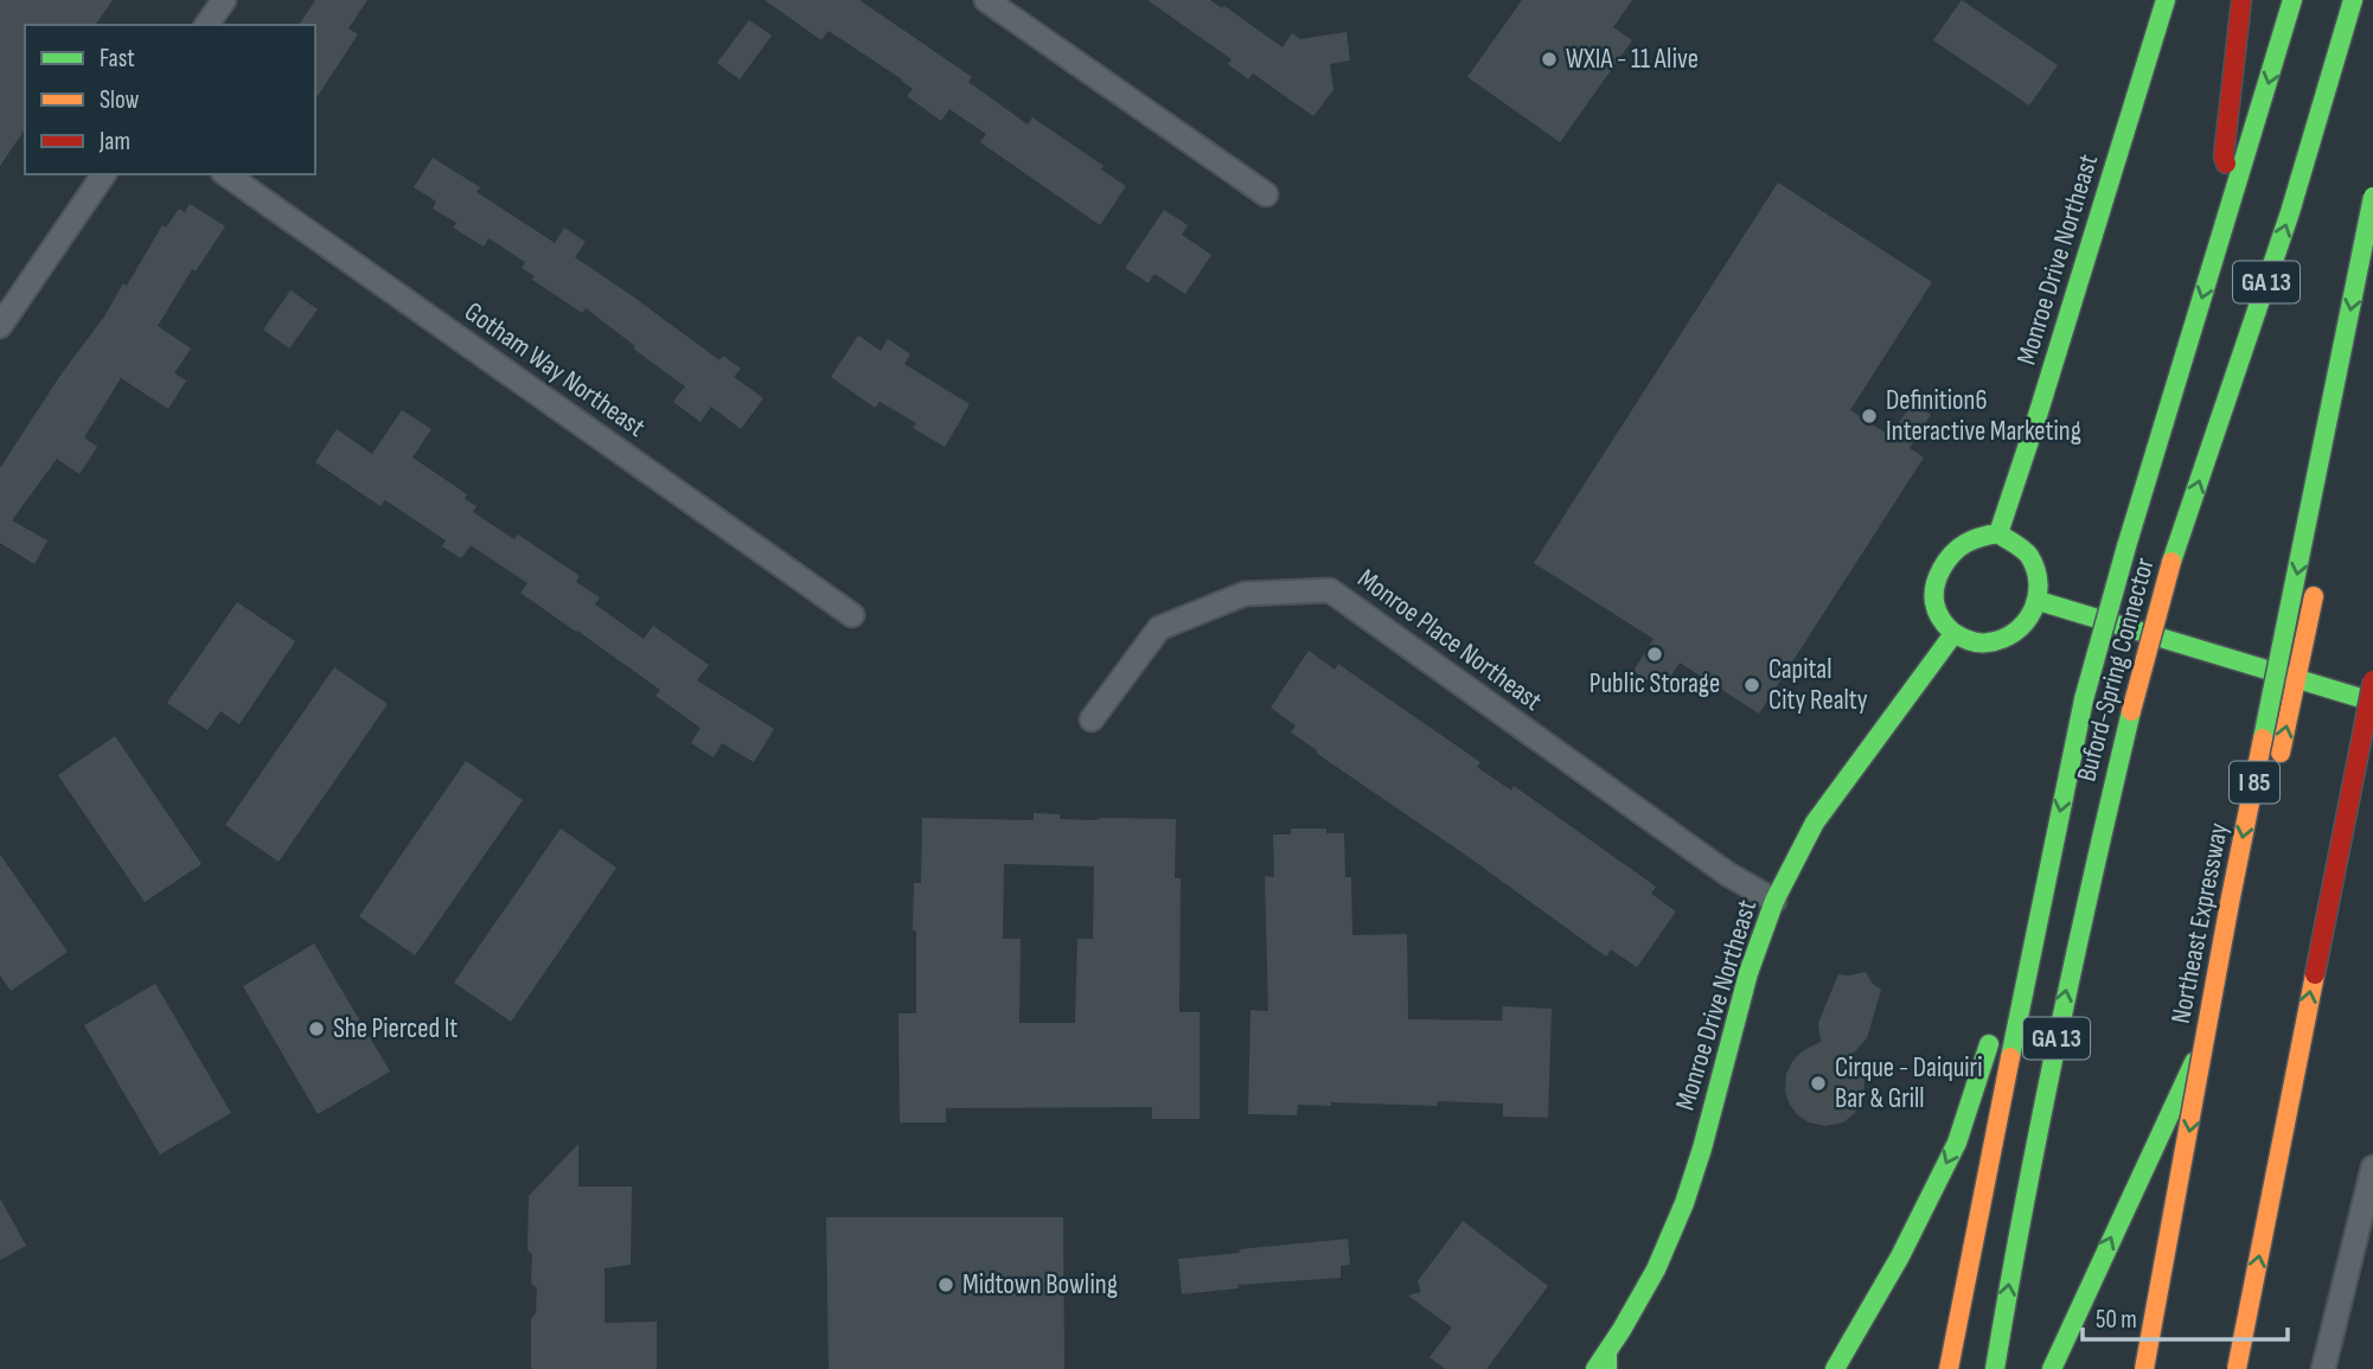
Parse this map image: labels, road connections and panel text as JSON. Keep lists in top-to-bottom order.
{
  "streets": {
    "main road": [
      "Monroe Drive Northeast",
      "GA 13",
      "Buford-Spring Connector",
      "I 85",
      "Northeast Expressway"
    ],
    "street": ["Gotham Way Northeast", "Monroe Place Northeast"]
  },
  "crossings": [
    ["Monroe Drive Northeast", "Monroe Place Northeast"]
  ],
  "places": [
    "WXIA - 11 Alive",
    "Definition6 Interactive Marketing",
    "Public Storage",
    "Capital City Realty",
    "She Pierced It",
    "Cirque - Daiquiri Bar & Grill",
    "Midtown Bowling"
  ],
  "legend": ["Fast", "Slow", "Jam"],
  "scale_bar": "50 m"
}
